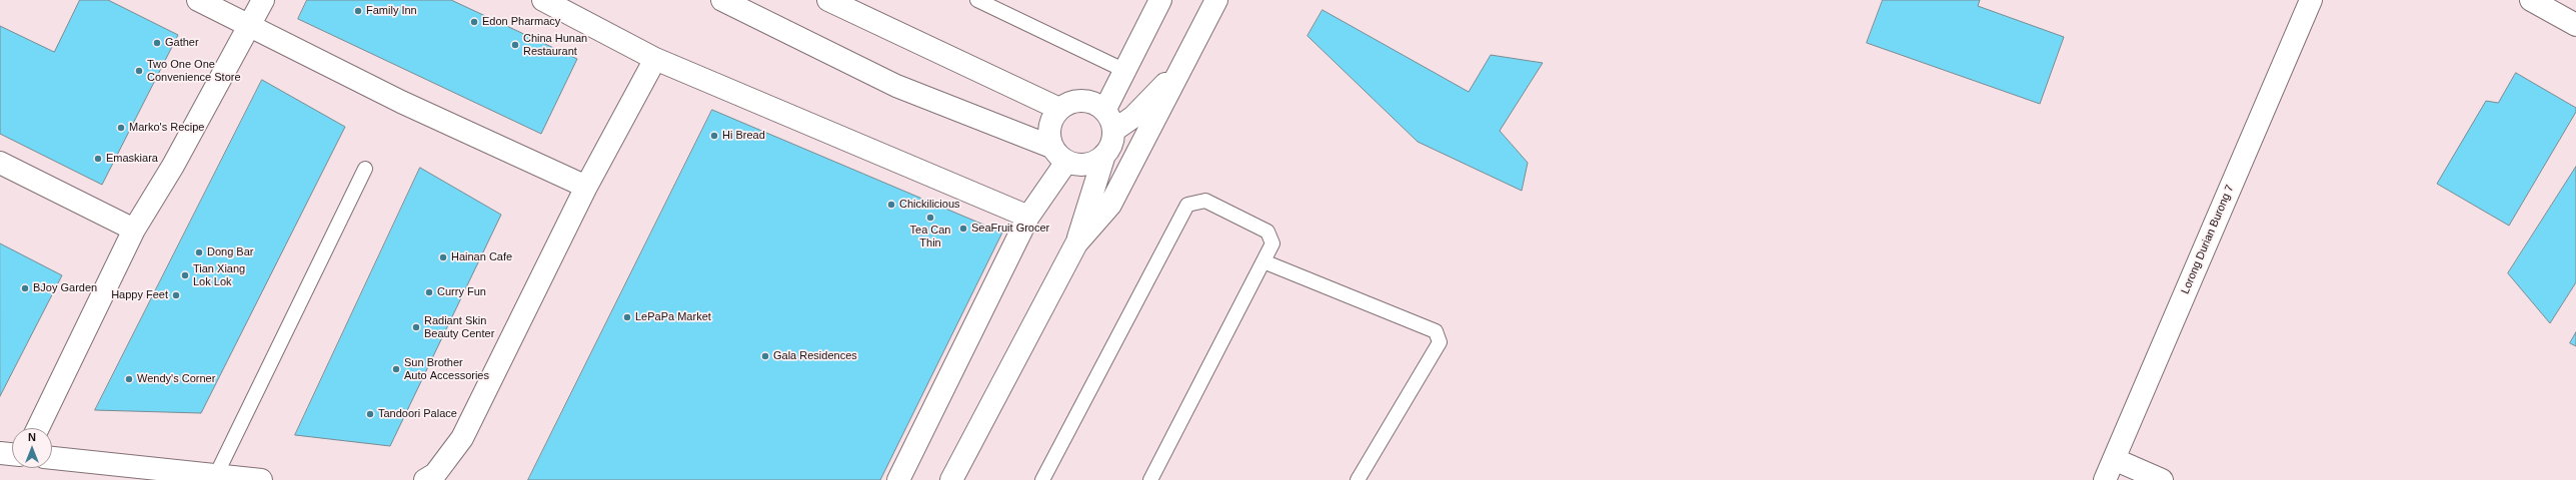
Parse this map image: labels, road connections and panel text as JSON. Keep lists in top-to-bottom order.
{
  "streets": {
    "street": ["Lorong Durian Burong 7"]
  },
  "places": [
    "Family Inn",
    "Edon Pharmacy",
    "Gather",
    "China Hunan Restaurant",
    "Two One One Convenience Store",
    "Marko's Recipe",
    "Hi Bread",
    "Emaskiara",
    "Chickilicious",
    "Tea Can Thin",
    "SeaFruit Grocer",
    "Dong Bar",
    "Hainan Cafe",
    "Tian Xiang Lok Lok",
    "BJoy Garden",
    "Curry Fun",
    "Happy Feet",
    "LePaPa Market",
    "Radiant Skin Beauty Center",
    "Gala Residences",
    "Sun Brother Auto Accessories",
    "Wendy's Corner",
    "Tandoori Palace"
  ],
  "north": "top"
}
